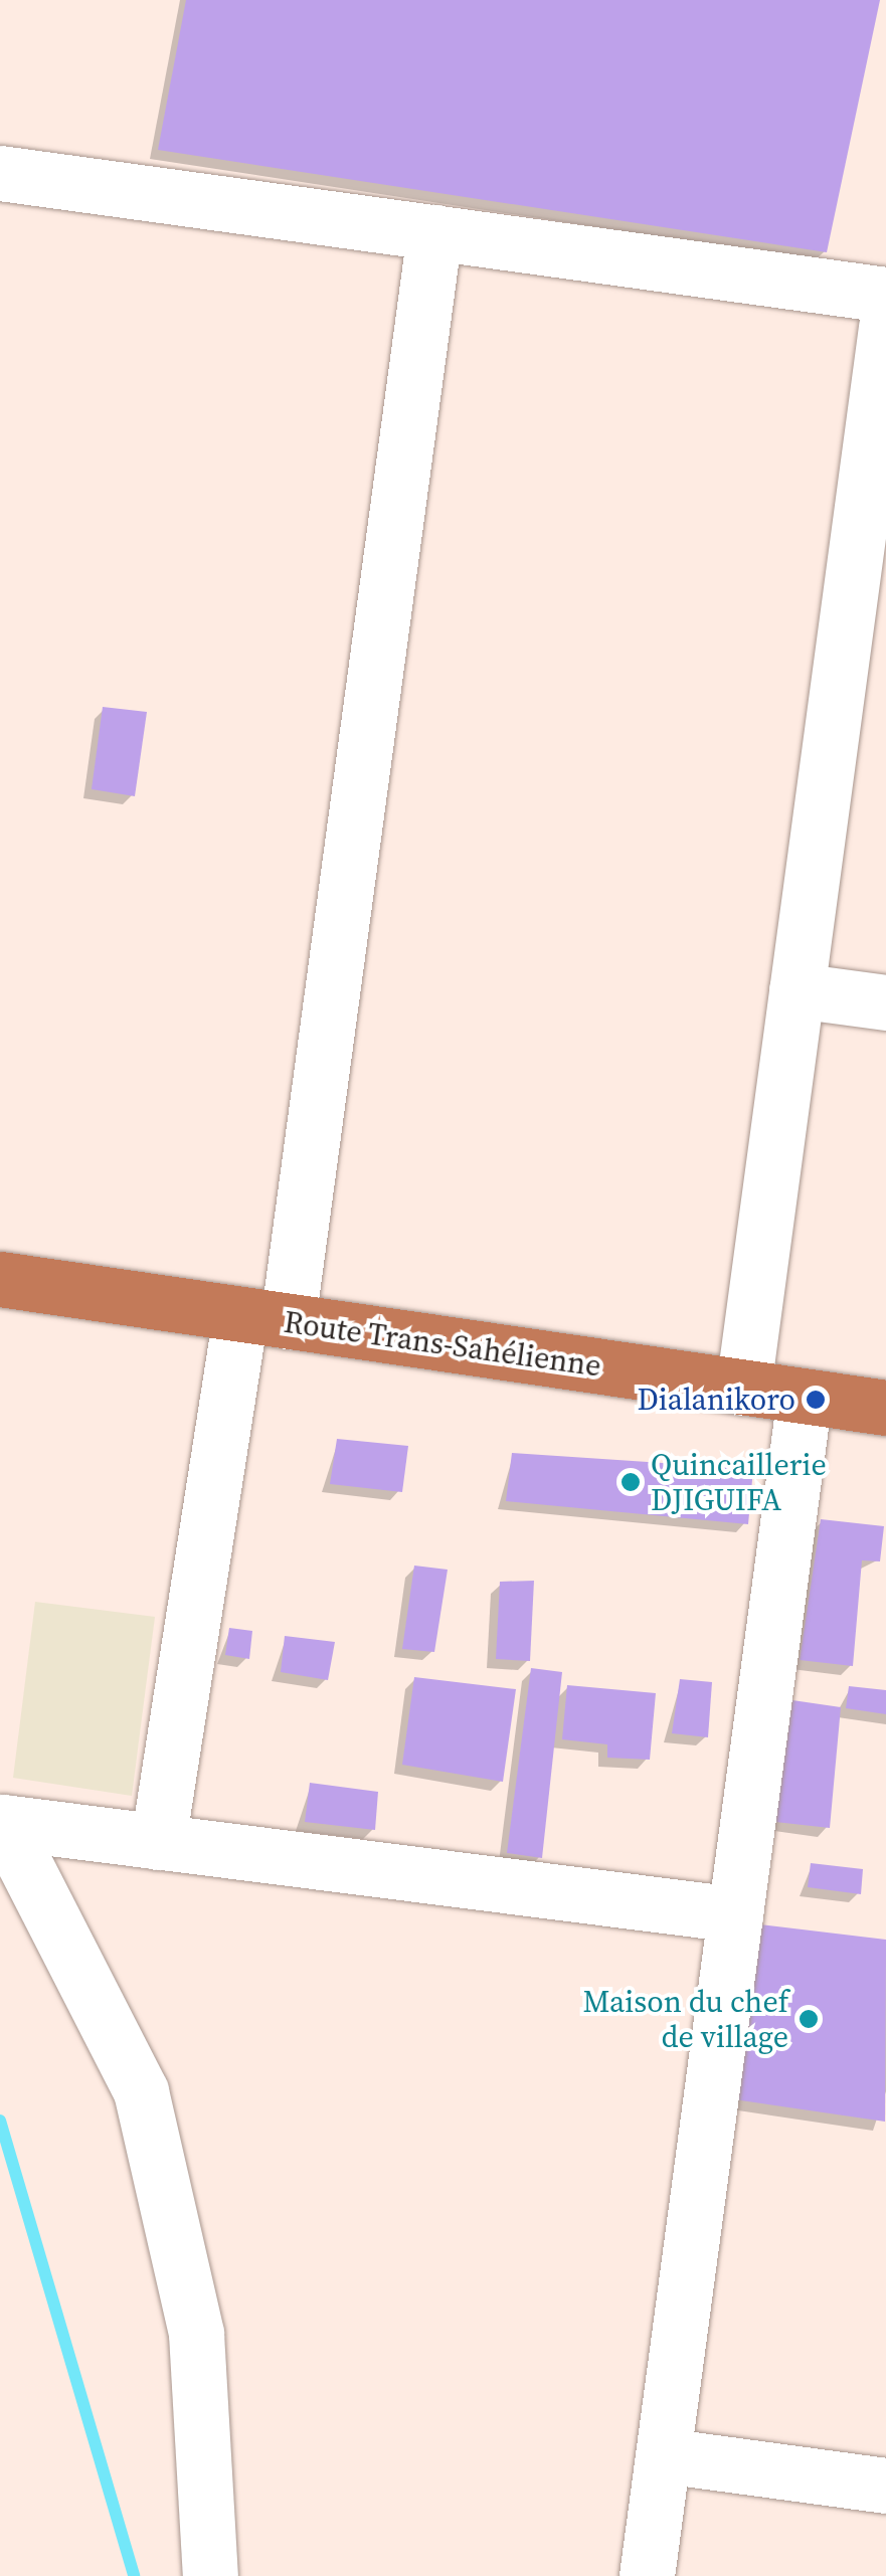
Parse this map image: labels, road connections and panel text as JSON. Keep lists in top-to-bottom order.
{
  "streets": {
    "highway": ["Route Trans-Sahélienne"]
  },
  "places": ["Dialanikoro", "Quincaillerie DJIGUIFA", "Maison du chef de village"]
}
